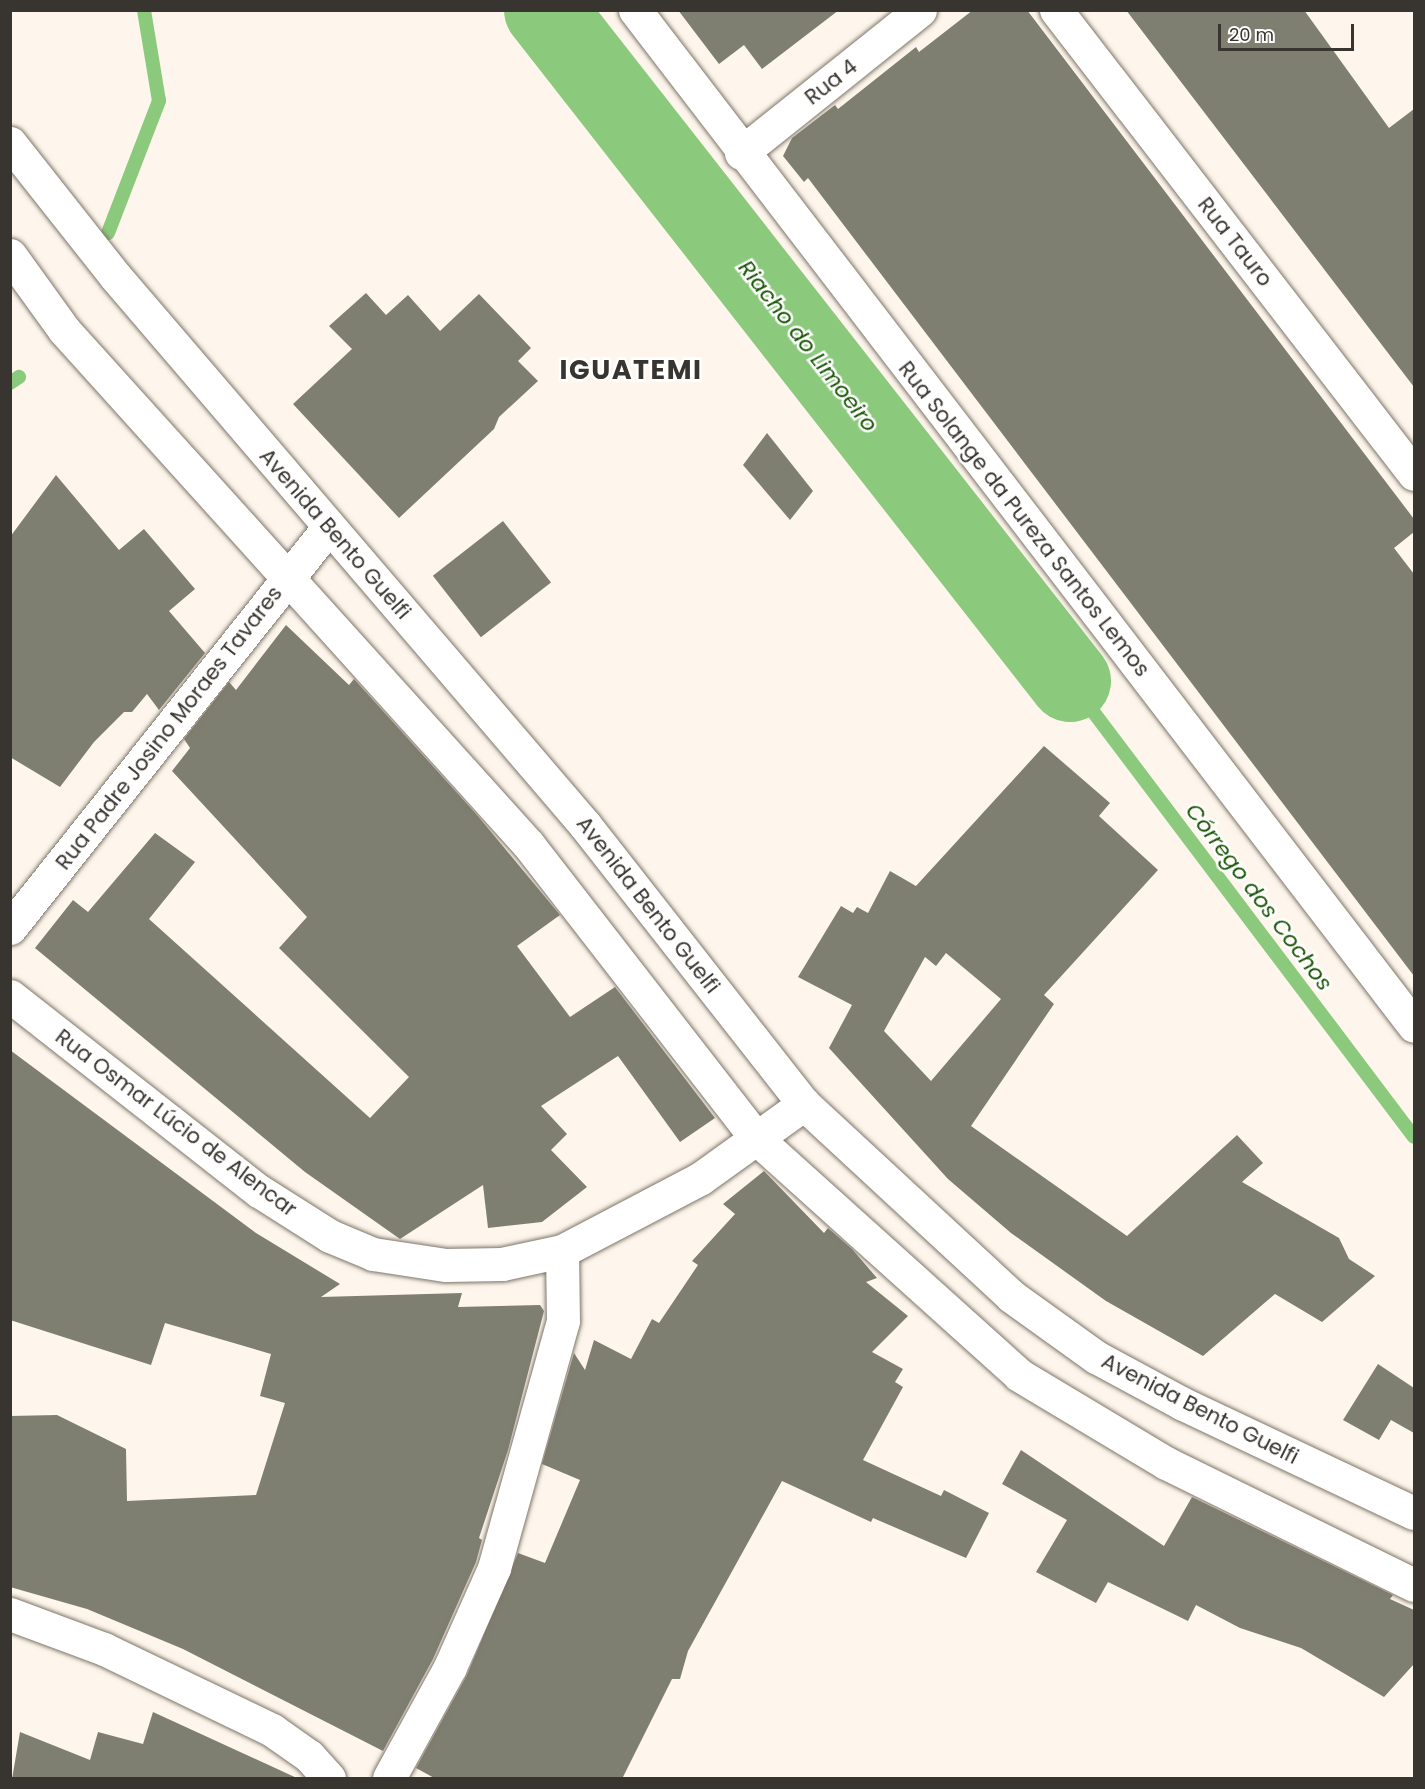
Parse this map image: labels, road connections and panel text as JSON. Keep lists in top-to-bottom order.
{
  "streets": {
    "street": [
      "Rua 4",
      "Rua Tauro",
      "Rua Solange da Pureza Santos Lemos",
      "Avenida Bento Guelfi",
      "Rua Padre Josino Moraes Tavares",
      "Rua Osmar Lúcio de Alencar"
    ]
  },
  "crossings": [
    ["Rua 4", "Rua Solange da Pureza Santos Lemos"],
    ["Avenida Bento Guelfi", "Rua Padre Josino Moraes Tavares"],
    ["Avenida Bento Guelfi", "Rua Osmar Lúcio de Alencar"]
  ],
  "districts": ["IGUATEMI"],
  "water": ["Riacho do Limoeiro", "Córrego dos Cochos"],
  "scale_bar": "20 m"
}
